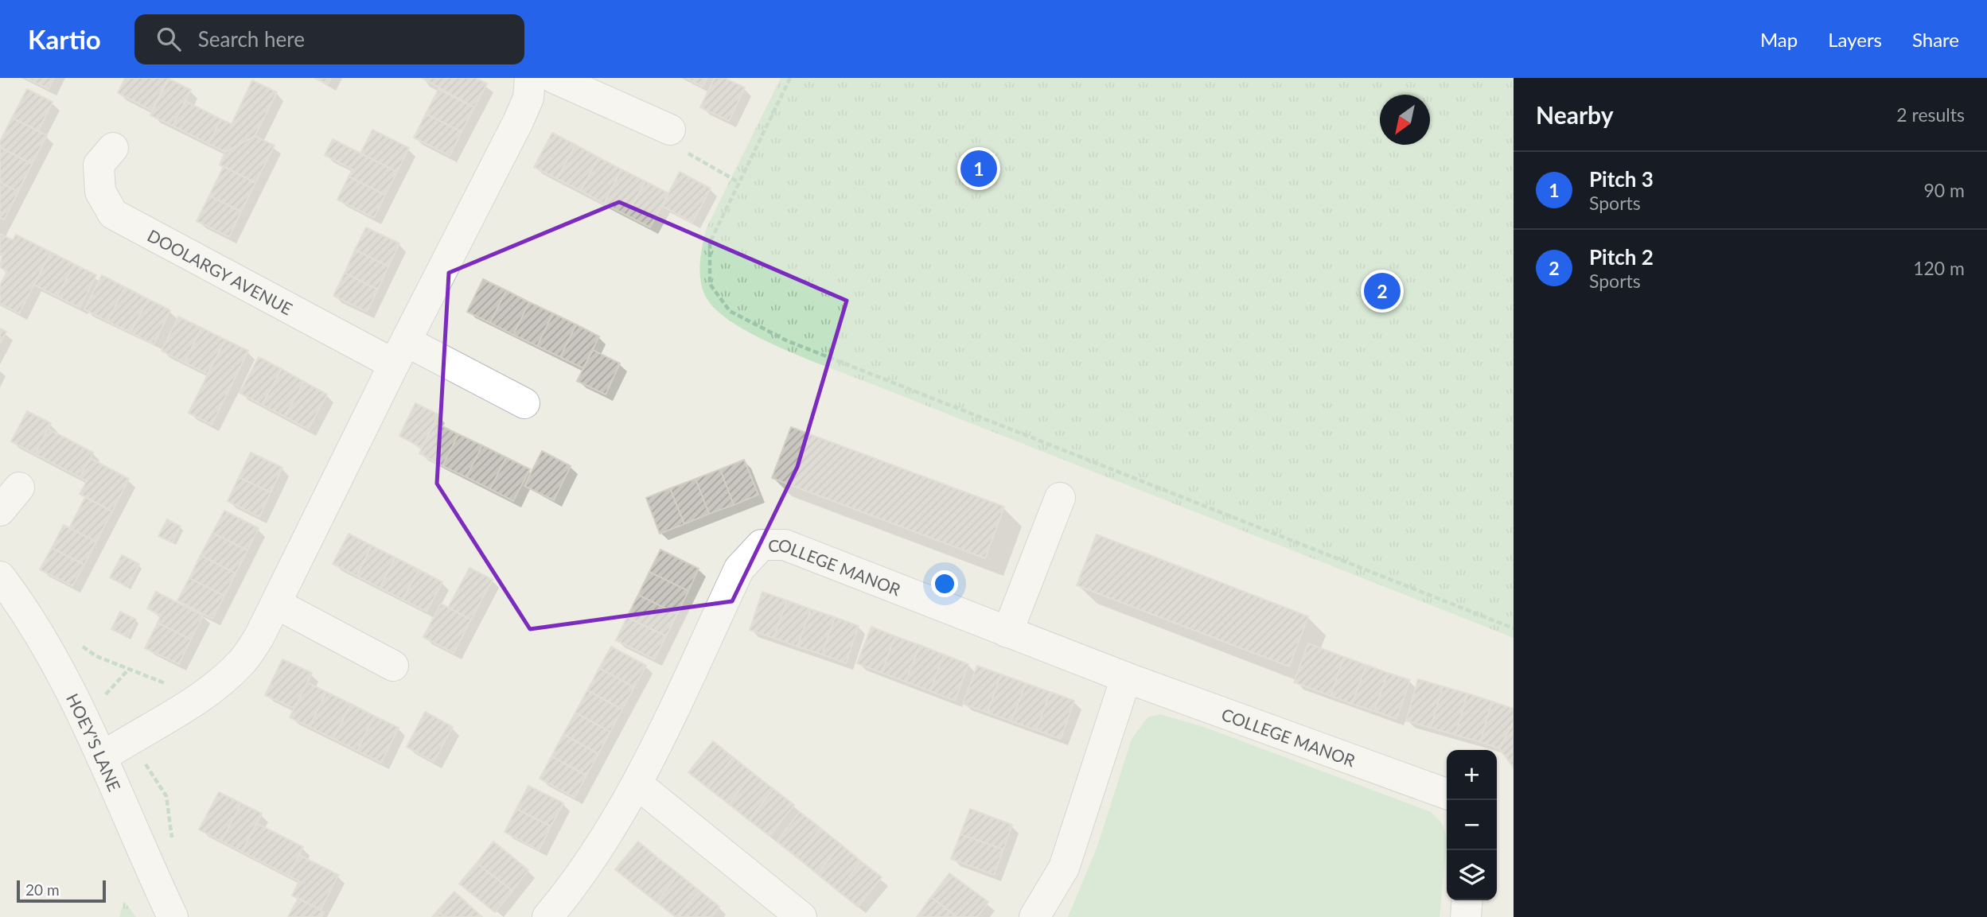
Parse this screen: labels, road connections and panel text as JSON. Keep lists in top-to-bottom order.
{
  "streets": {
    "street": ["DOOLARGY AVENUE", "COLLEGE MANOR", "HOEY'S LANE"]
  },
  "scale_bar": "20 m",
  "north": "bottom left",
  "page": {
    "header": "Kartio",
    "search": "Search here",
    "nav": ["Map", "Layers", "Share"],
    "heading": ["Nearby", "2 results"],
    "pins": ["1", "2"],
    "list": [
      {
        "mark": "1",
        "name": "Pitch 3",
        "note": "Sports",
        "value": "90 m"
      },
      {
        "mark": "2",
        "name": "Pitch 2",
        "note": "Sports",
        "value": "120 m"
      }
    ],
    "map_buttons": ["+", "−"],
    "scale": "20 m"
  }
}
